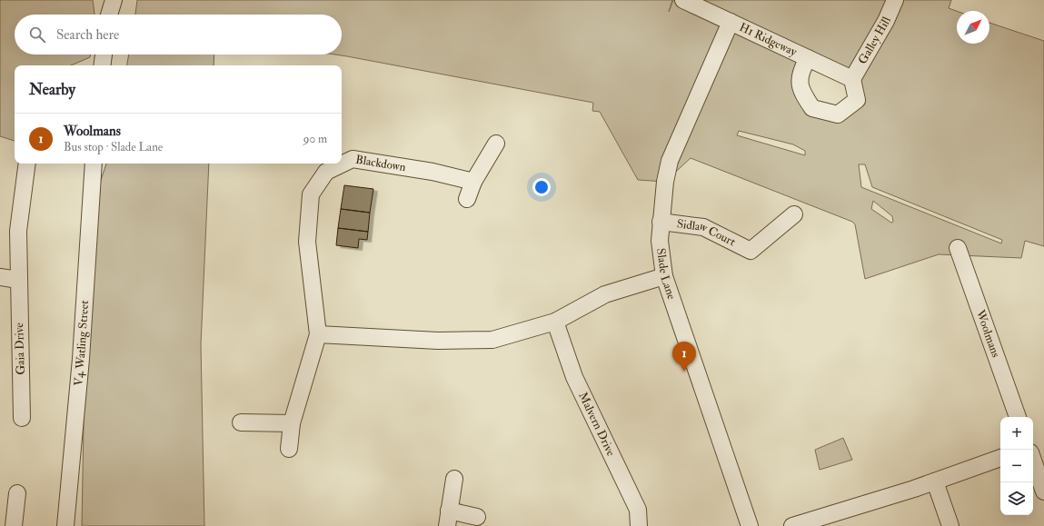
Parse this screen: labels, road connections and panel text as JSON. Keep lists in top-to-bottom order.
{
  "streets": {
    "street": [
      "H1 Ridgeway",
      "Galley Hill",
      "Blackdown",
      "Sidlaw Court",
      "Slade Lane",
      "Woolmans",
      "V4 Watling Street",
      "Gaia Drive",
      "Malvern Drive"
    ]
  },
  "crossings": [
    ["H1 Ridgeway", "Galley Hill"],
    ["H1 Ridgeway", "Slade Lane"],
    ["Sidlaw Court", "Slade Lane"]
  ],
  "north": "top right",
  "page": {
    "search": "Search here",
    "heading": "Nearby",
    "list": [
      {
        "mark": "1",
        "name": "Woolmans",
        "note": "Bus stop · Slade Lane",
        "value": "90 m"
      }
    ],
    "pins": "1",
    "map_buttons": ["+", "−"]
  }
}
